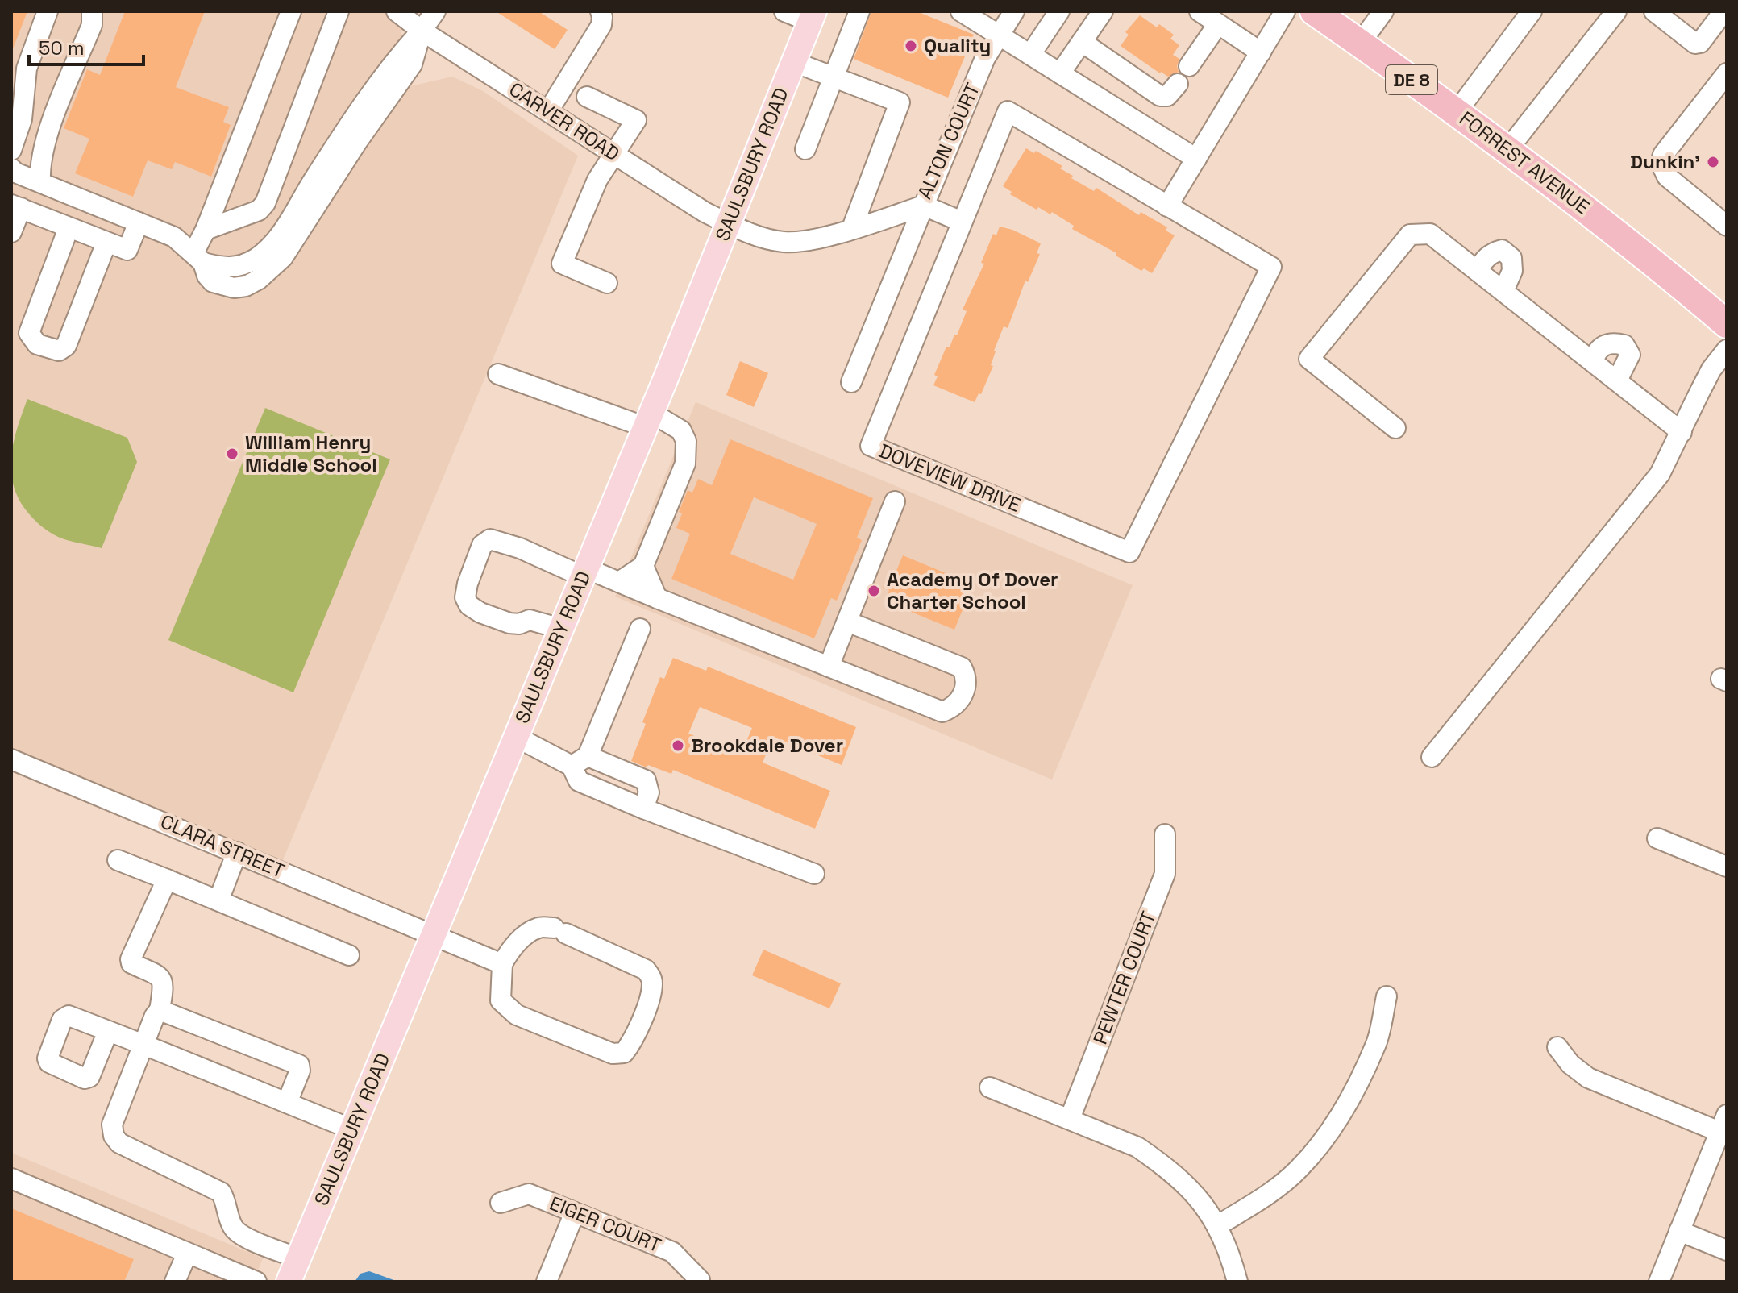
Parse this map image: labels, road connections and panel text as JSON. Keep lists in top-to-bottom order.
{
  "streets": {
    "highway": ["DE 8", "FORREST AVENUE"],
    "main road": ["SAULSBURY ROAD"],
    "street": [
      "CARVER ROAD",
      "ALTON COURT",
      "DOVEVIEW DRIVE",
      "CLARA STREET",
      "PEWTER COURT",
      "EIGER COURT"
    ]
  },
  "crossings": [
    ["CARVER ROAD", "ALTON COURT"],
    ["CARVER ROAD", "SAULSBURY ROAD"],
    ["ALTON COURT", "SAULSBURY ROAD"],
    ["SAULSBURY ROAD", "CLARA STREET"]
  ],
  "places": [
    "Quality",
    "Dunkin'",
    "William Henry Middle School",
    "Academy Of Dover Charter School",
    "Brookdale Dover"
  ],
  "scale_bar": "50 m"
}
